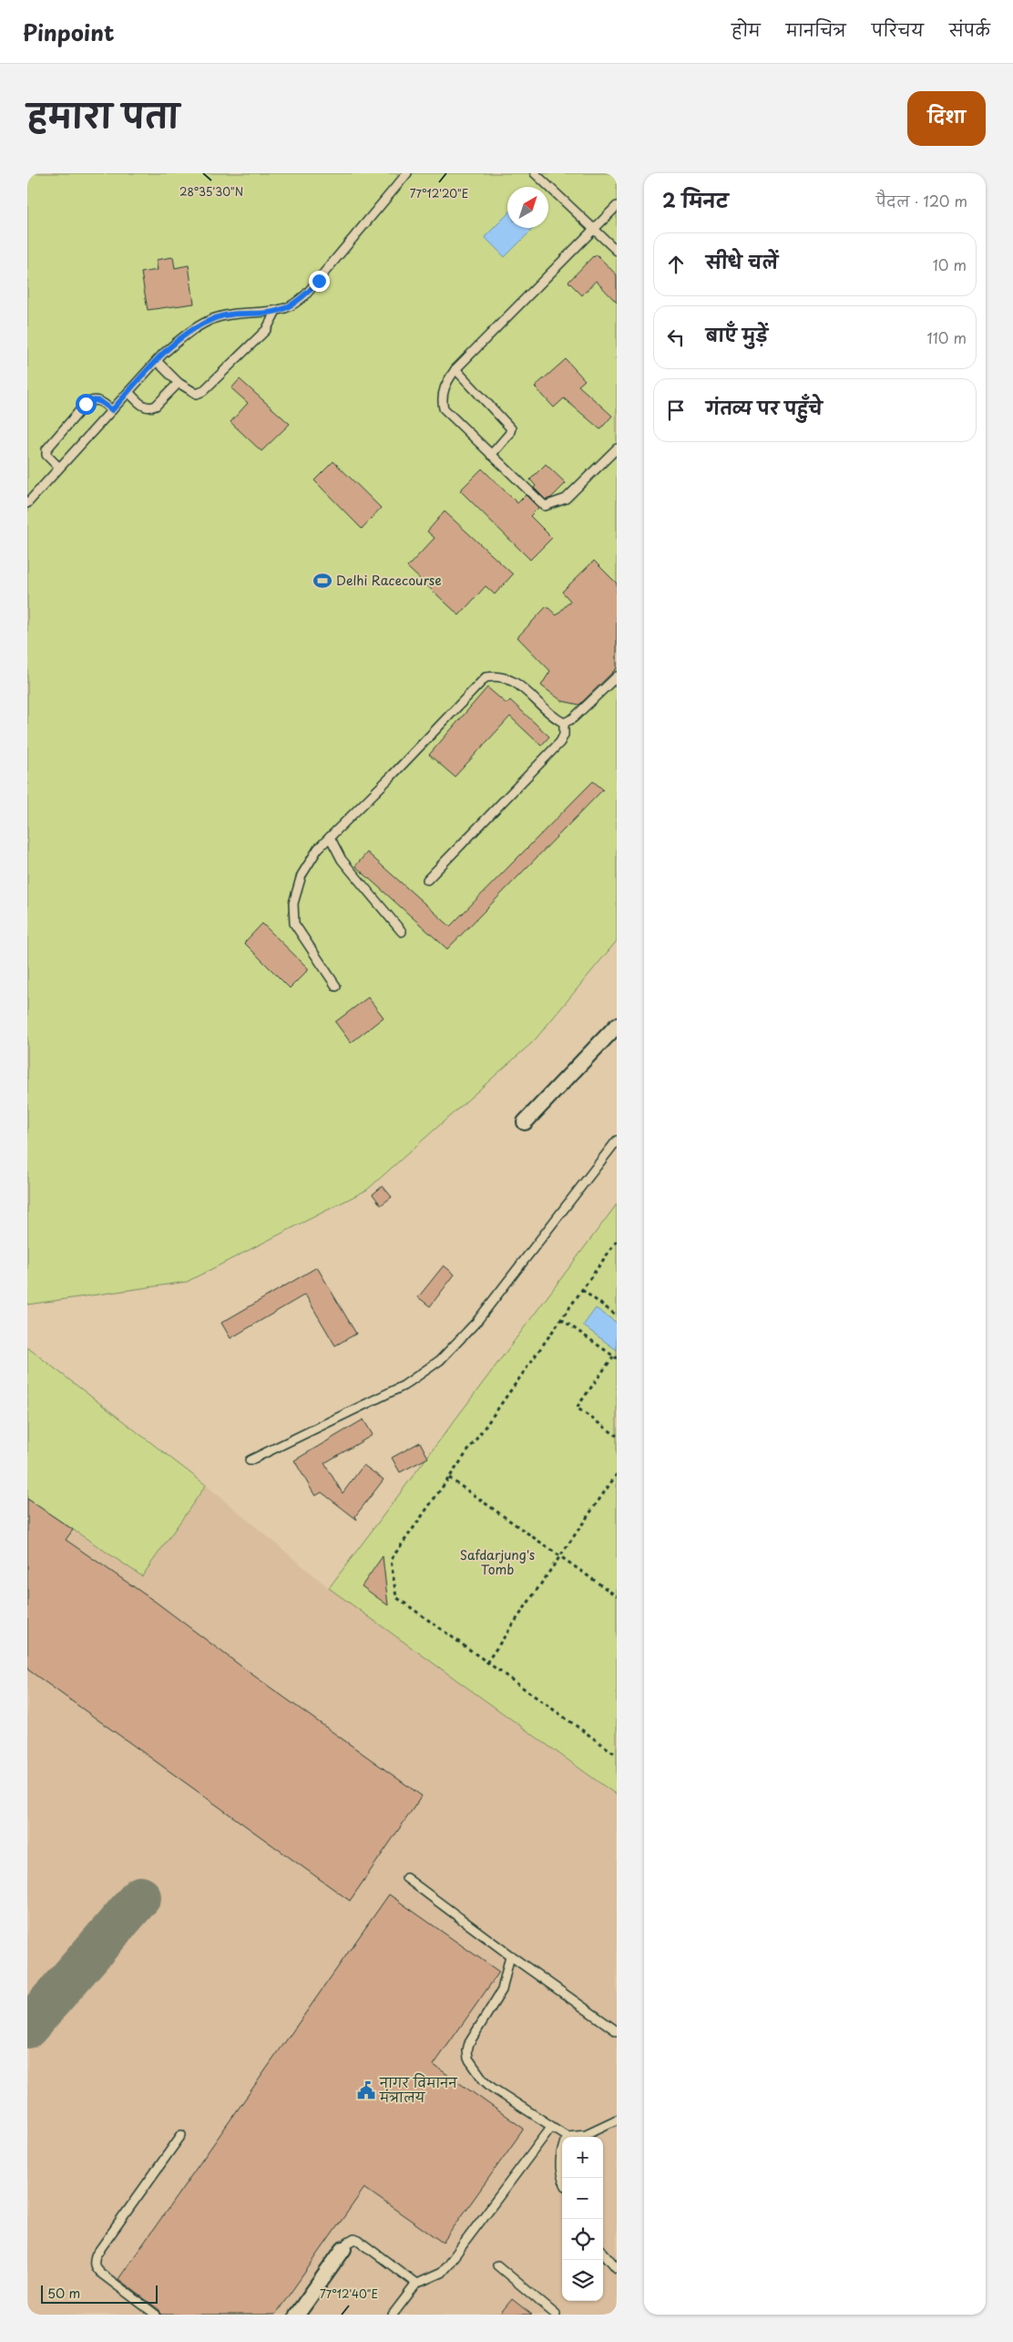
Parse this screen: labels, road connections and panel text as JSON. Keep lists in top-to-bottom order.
{
  "parks": ["Safdarjung's Tomb"],
  "places": {
    "sports": ["Delhi Racecourse"],
    "public building": ["नागर विमानन मंत्रालय"]
  },
  "scale_bar": "50 m",
  "north": "top right",
  "page": {
    "header": "Pinpoint",
    "nav": [
      "होम",
      "मानचित्र",
      "परिचय",
      "संपर्क"
    ],
    "title": "हमारा पता",
    "buttons": "दिशा",
    "heading": ["2 मिनट", "पैदल · 120 m"],
    "list": [
      ["सीधे चलें", "10 m"],
      ["बाएँ मुड़ें", "110 m"],
      "गंतव्य पर पहुँचे"
    ],
    "map_buttons": ["+", "−"],
    "scale": "50 m"
  },
  "coordinates": ["28°35'30\"N", "77°12'20\"E", "77°12'40\"E"]
}
